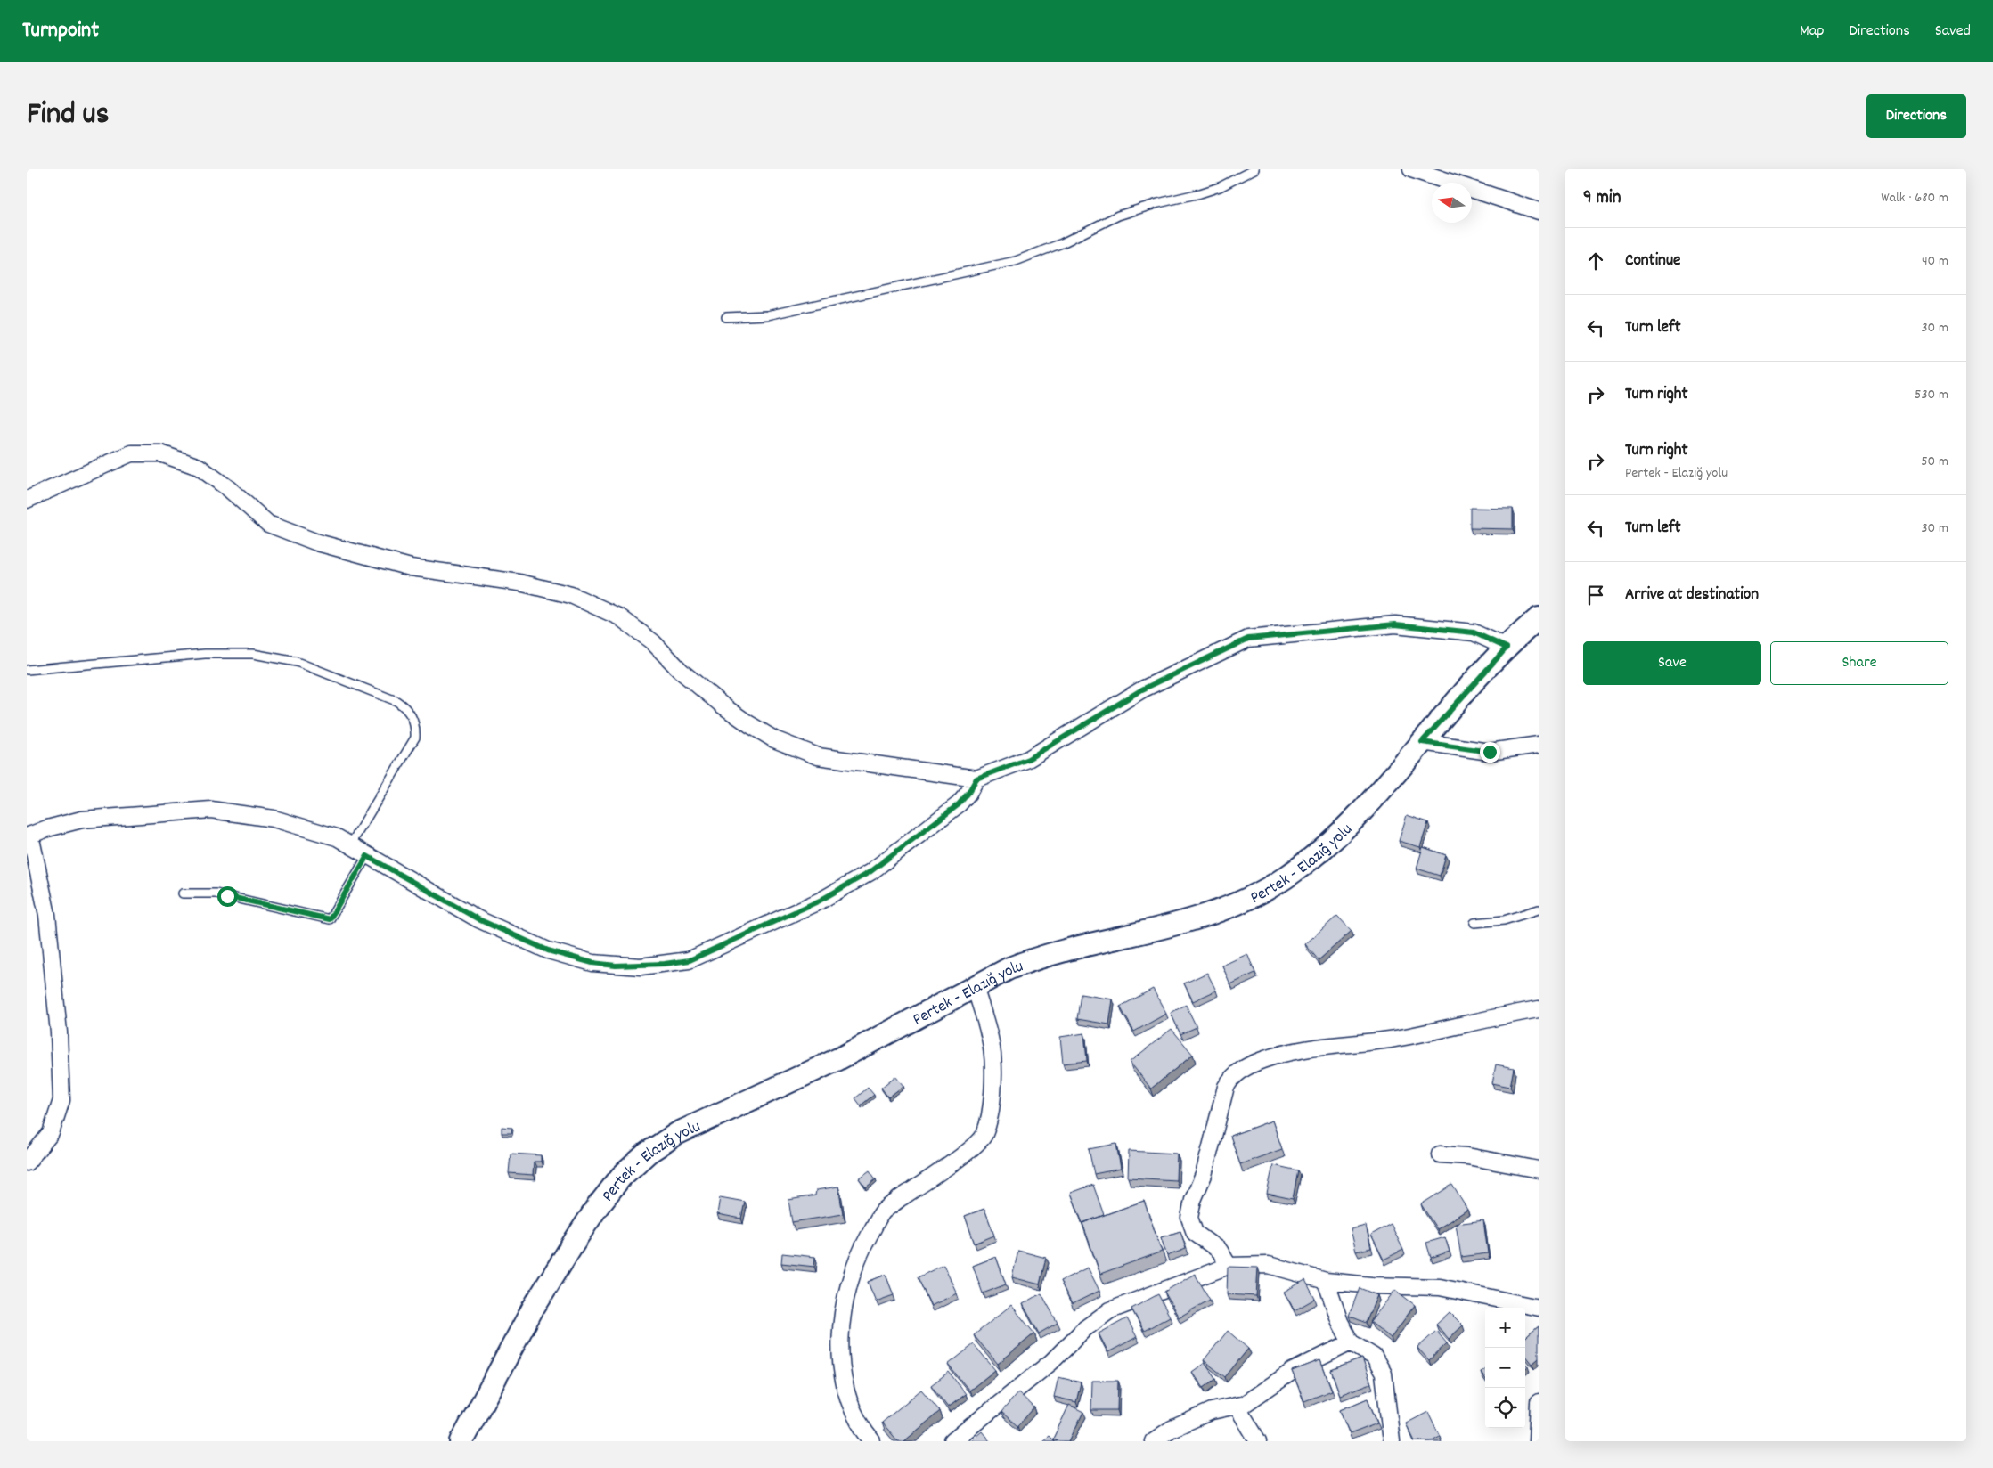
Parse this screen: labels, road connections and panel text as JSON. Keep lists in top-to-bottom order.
{
  "streets": {
    "main road": ["Pertek - Elazığ yolu"]
  },
  "north": "left",
  "page": {
    "header": "Turnpoint",
    "nav": ["Map", "Directions", "Saved"],
    "title": "Find us",
    "buttons": [
      "Directions",
      ["Save", "Share"]
    ],
    "heading": ["9 min", "Walk · 680 m"],
    "list": [
      ["Continue", "40 m"],
      ["Turn left", "30 m"],
      ["Turn right", "530 m"],
      ["Turn right", "Pertek - Elazığ yolu", "50 m"],
      ["Turn left", "30 m"],
      "Arrive at destination"
    ],
    "map_buttons": ["+", "−"]
  }
}
